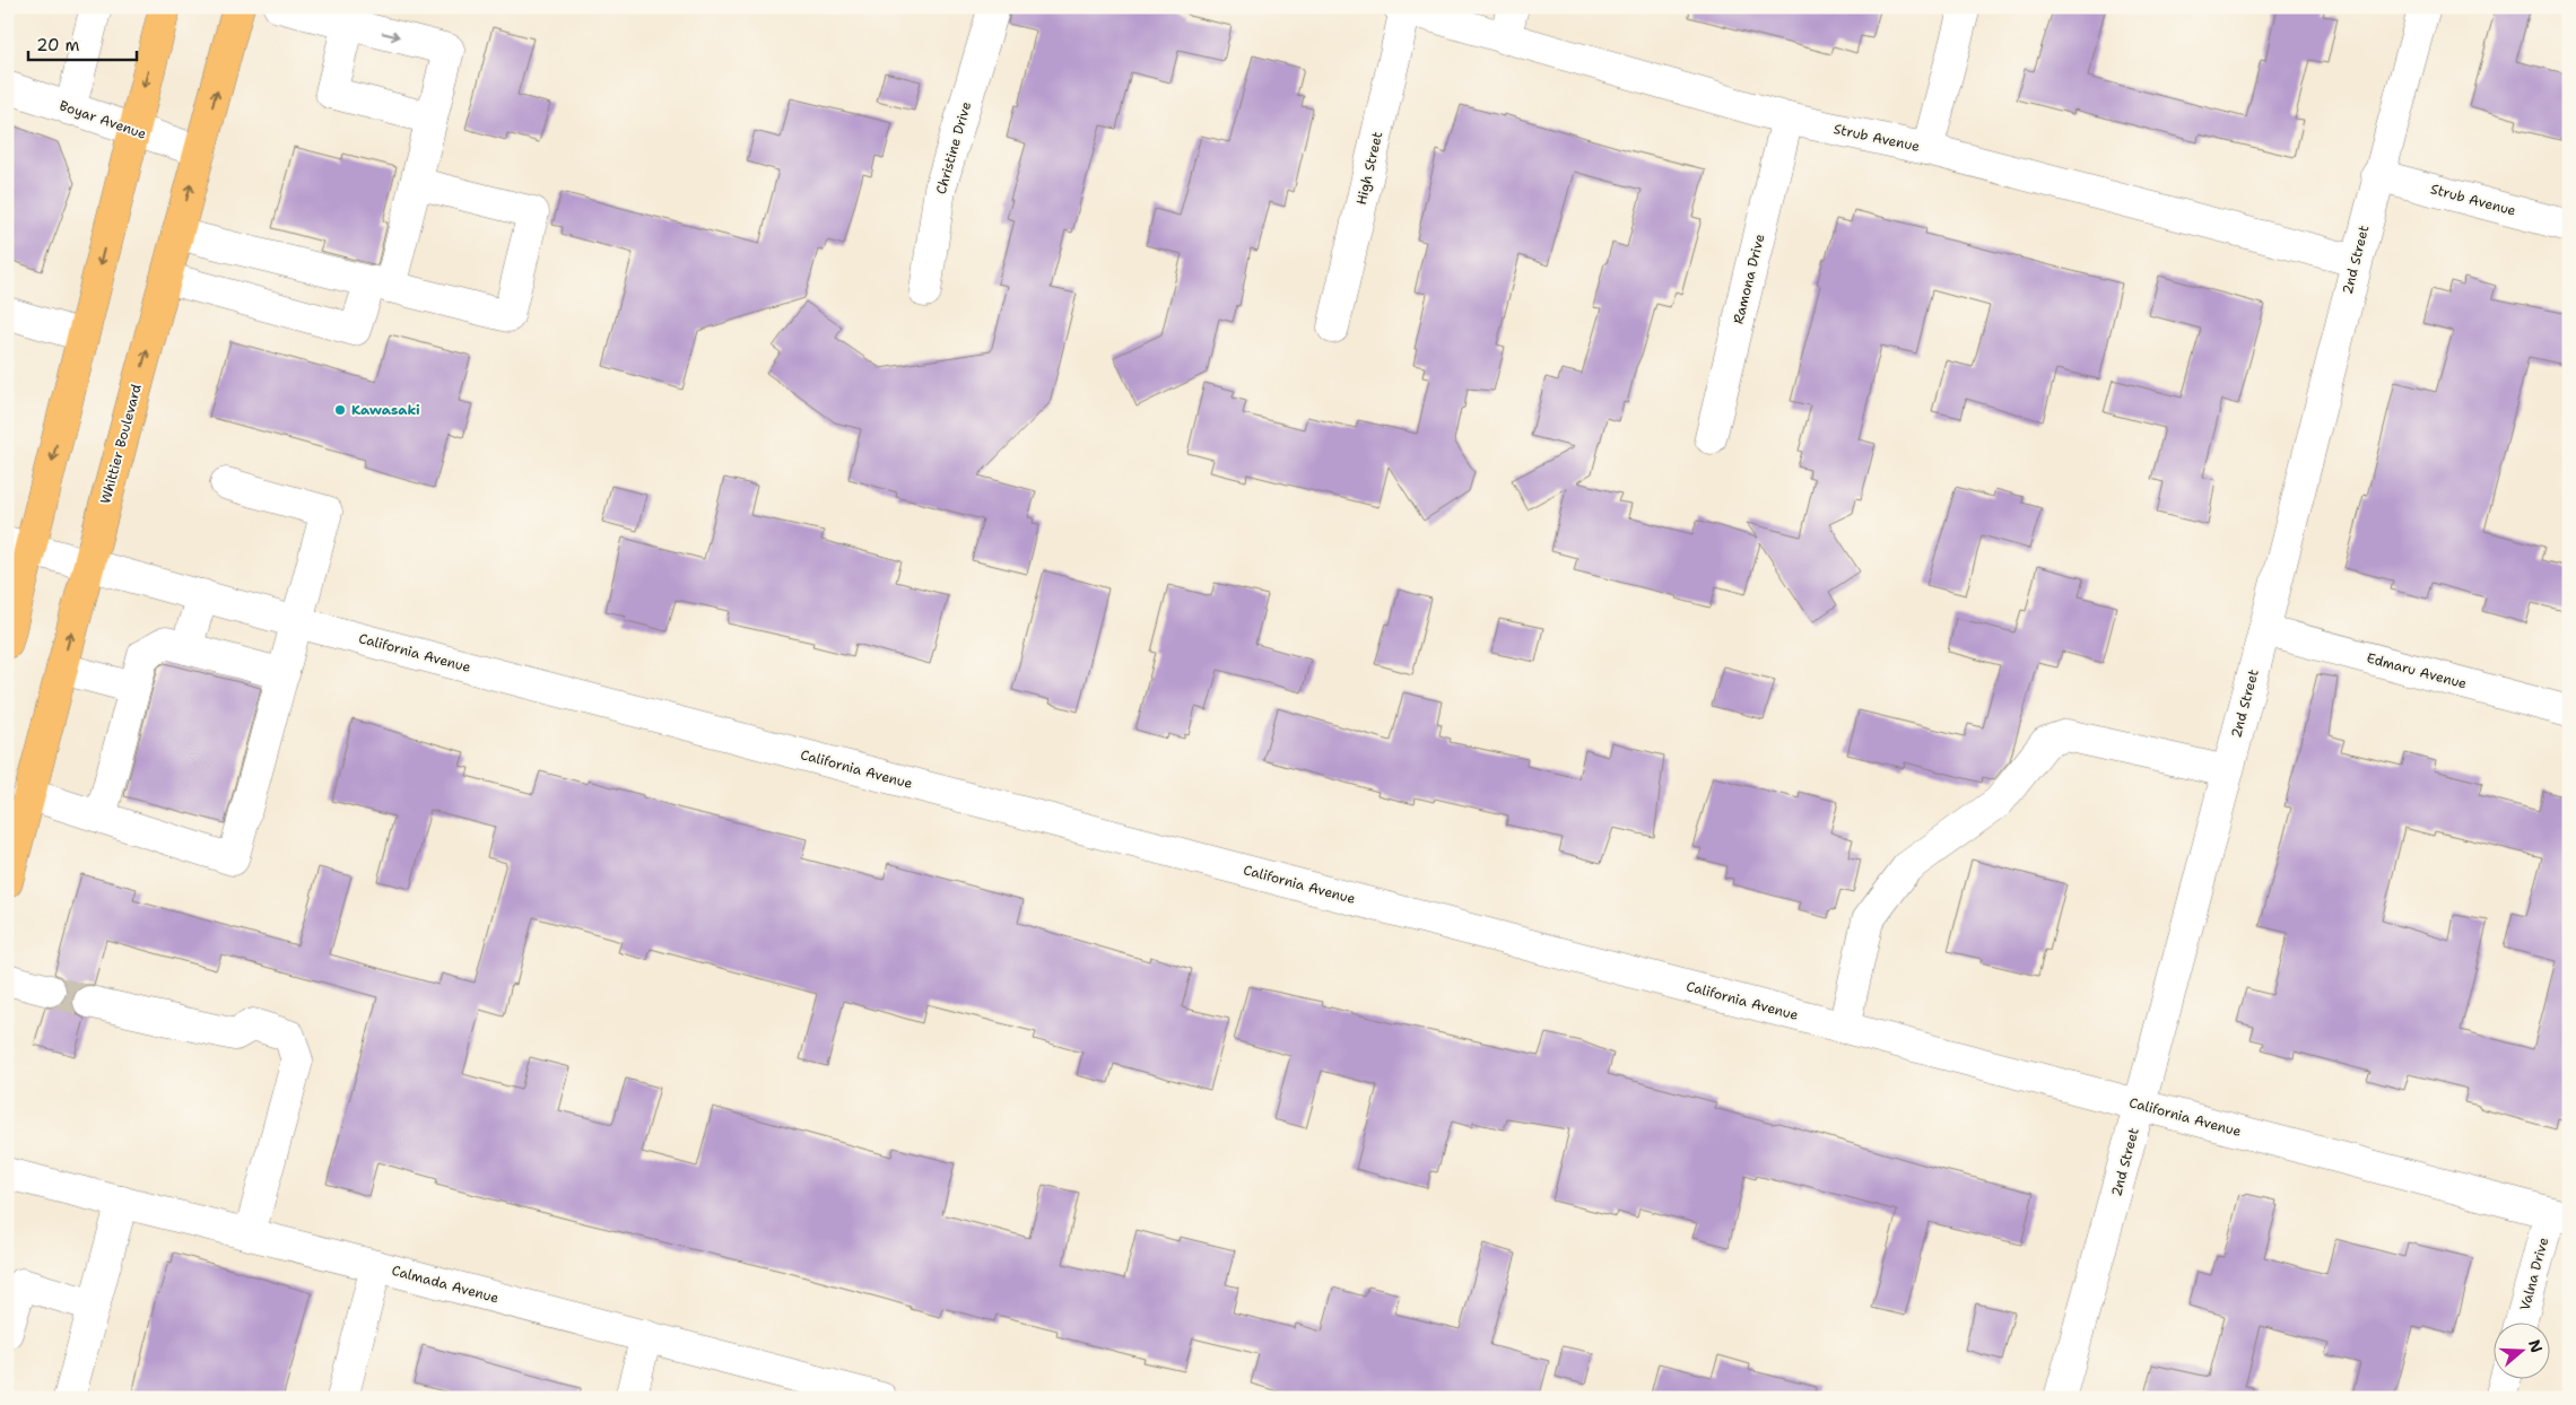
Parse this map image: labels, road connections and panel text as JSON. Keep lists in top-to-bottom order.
{
  "streets": {
    "main road": ["Whittier Boulevard"],
    "street": [
      "Boyar Avenue",
      "Strub Avenue",
      "Christine Drive",
      "High Street",
      "2nd Street",
      "Ramona Drive",
      "California Avenue",
      "Edmaru Avenue",
      "Valna Drive",
      "Calmada Avenue"
    ]
  },
  "crossings": [
    ["Boyar Avenue", "Whittier Boulevard"],
    ["Strub Avenue", "High Street"],
    ["Strub Avenue", "2nd Street"],
    ["Strub Avenue", "Ramona Drive"],
    ["2nd Street", "California Avenue"],
    ["2nd Street", "Edmaru Avenue"],
    ["Whittier Boulevard", "California Avenue"],
    ["California Avenue", "Valna Drive"]
  ],
  "places": ["Kawasaki"],
  "scale_bar": "20 m",
  "north": "right"
}
